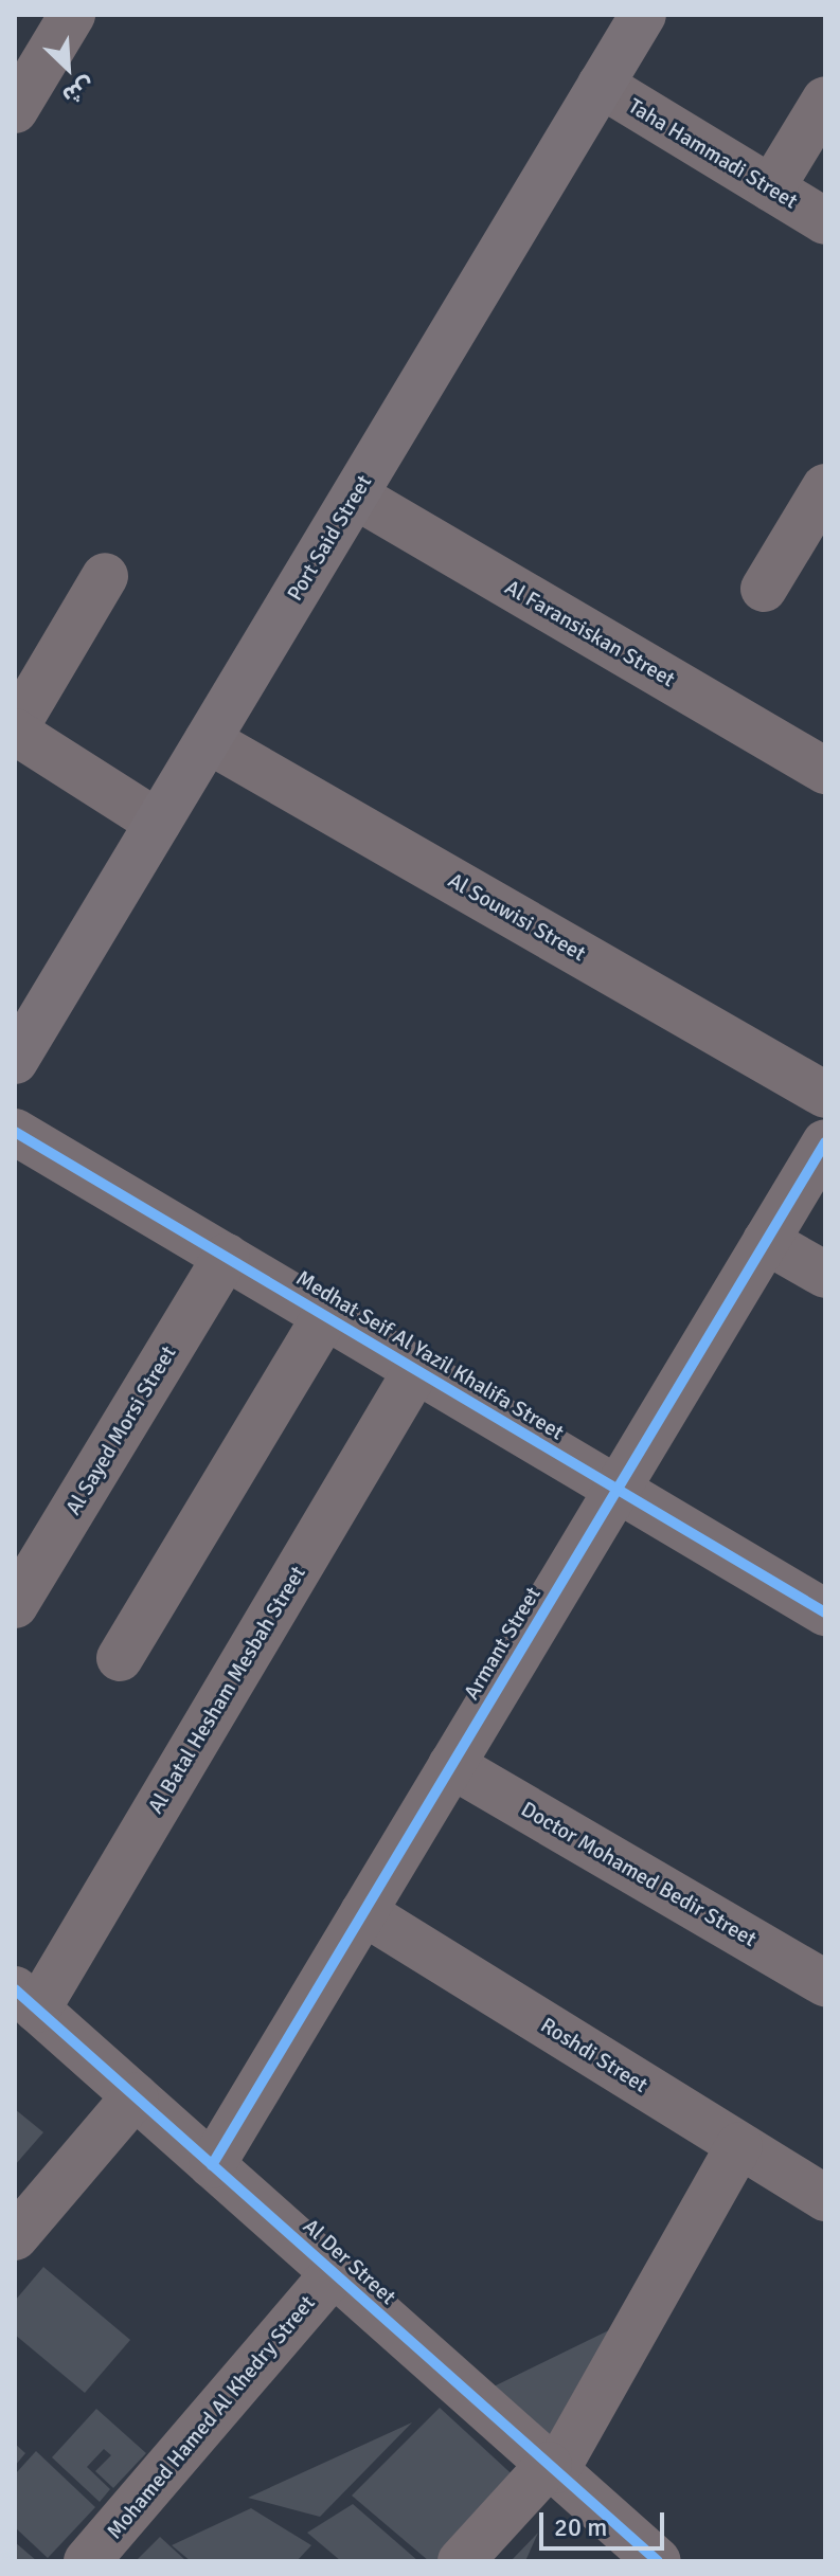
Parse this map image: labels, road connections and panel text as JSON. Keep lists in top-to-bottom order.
{
  "streets": {
    "main road": ["Port Said Street"],
    "street": [
      "Taha Hammadi Street",
      "Al Faransiskan Street",
      "Al Souwisi Street",
      "Medhat Seif Al Yazil Khalifa Street",
      "Al Sayed Morsi Street",
      "Armant Street",
      "Al Batal Hesham Mesbah Street",
      "Doctor Mohamed Bedir Street",
      "Roshdi Street",
      "Al Der Street",
      "Mohamed Hamed Al Khedry Street"
    ]
  },
  "crossings": [
    ["Taha Hammadi Street", "Port Said Street"],
    ["Port Said Street", "Al Faransiskan Street"],
    ["Port Said Street", "Al Souwisi Street"],
    ["Medhat Seif Al Yazil Khalifa Street", "Al Sayed Morsi Street"],
    ["Medhat Seif Al Yazil Khalifa Street", "Armant Street"],
    ["Medhat Seif Al Yazil Khalifa Street", "Al Batal Hesham Mesbah Street"],
    ["Armant Street", "Doctor Mohamed Bedir Street"],
    ["Armant Street", "Roshdi Street"],
    ["Armant Street", "Al Der Street"],
    ["Al Batal Hesham Mesbah Street", "Al Der Street"],
    ["Al Der Street", "Mohamed Hamed Al Khedry Street"]
  ],
  "scale_bar": "20 m",
  "north": "bottom right"
}
